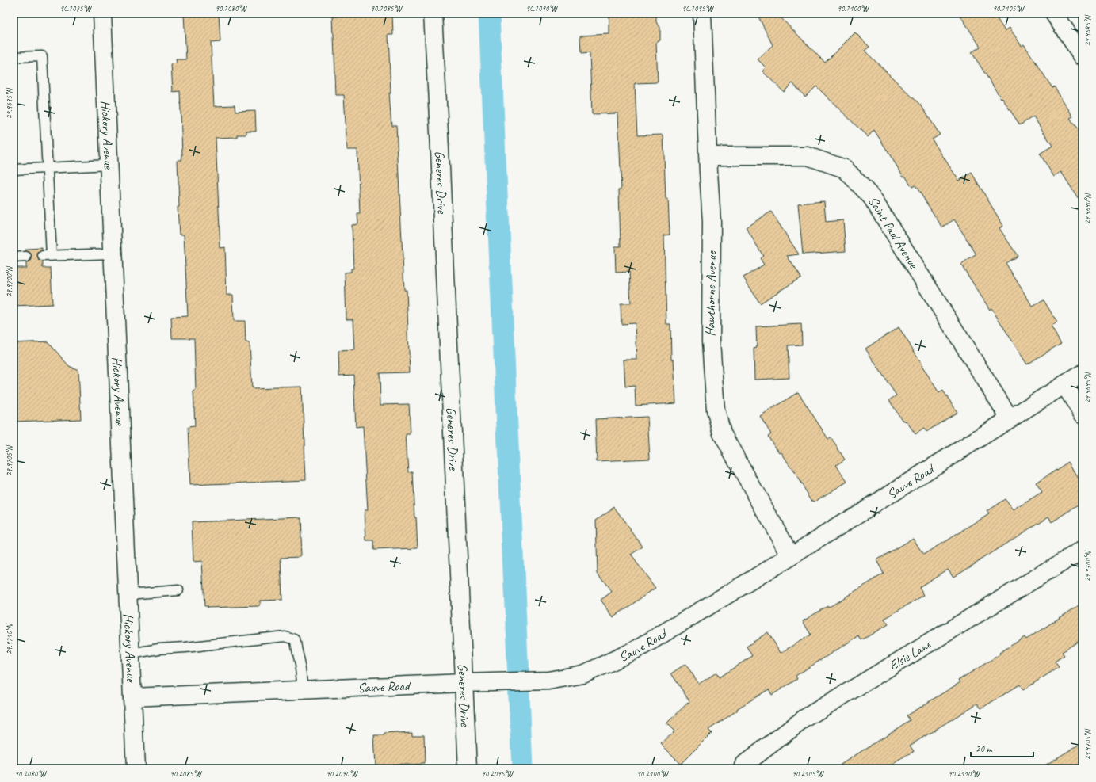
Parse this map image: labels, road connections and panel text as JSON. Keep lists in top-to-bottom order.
{
  "streets": {
    "street": [
      "Hickory Avenue",
      "Generes Drive",
      "Saint Paul Avenue",
      "Hawthorne Avenue",
      "Sauve Road",
      "Elsie Lane"
    ]
  },
  "crossings": [
    ["Hickory Avenue", "Sauve Road"],
    ["Generes Drive", "Sauve Road"],
    ["Saint Paul Avenue", "Hawthorne Avenue"],
    ["Saint Paul Avenue", "Sauve Road"],
    ["Hawthorne Avenue", "Sauve Road"]
  ],
  "scale_bar": "20 m",
  "coordinates": [
    "90.2075°W",
    "90.2080°W",
    "90.2085°W",
    "90.2090°W",
    "90.2095°W",
    "90.2100°W",
    "90.2105°W",
    "29.9685°N",
    "29.9695°N",
    "29.9690°N",
    "29.9700°N",
    "29.9705°N",
    "29.9710°N",
    "90.2110°W"
  ]
}
